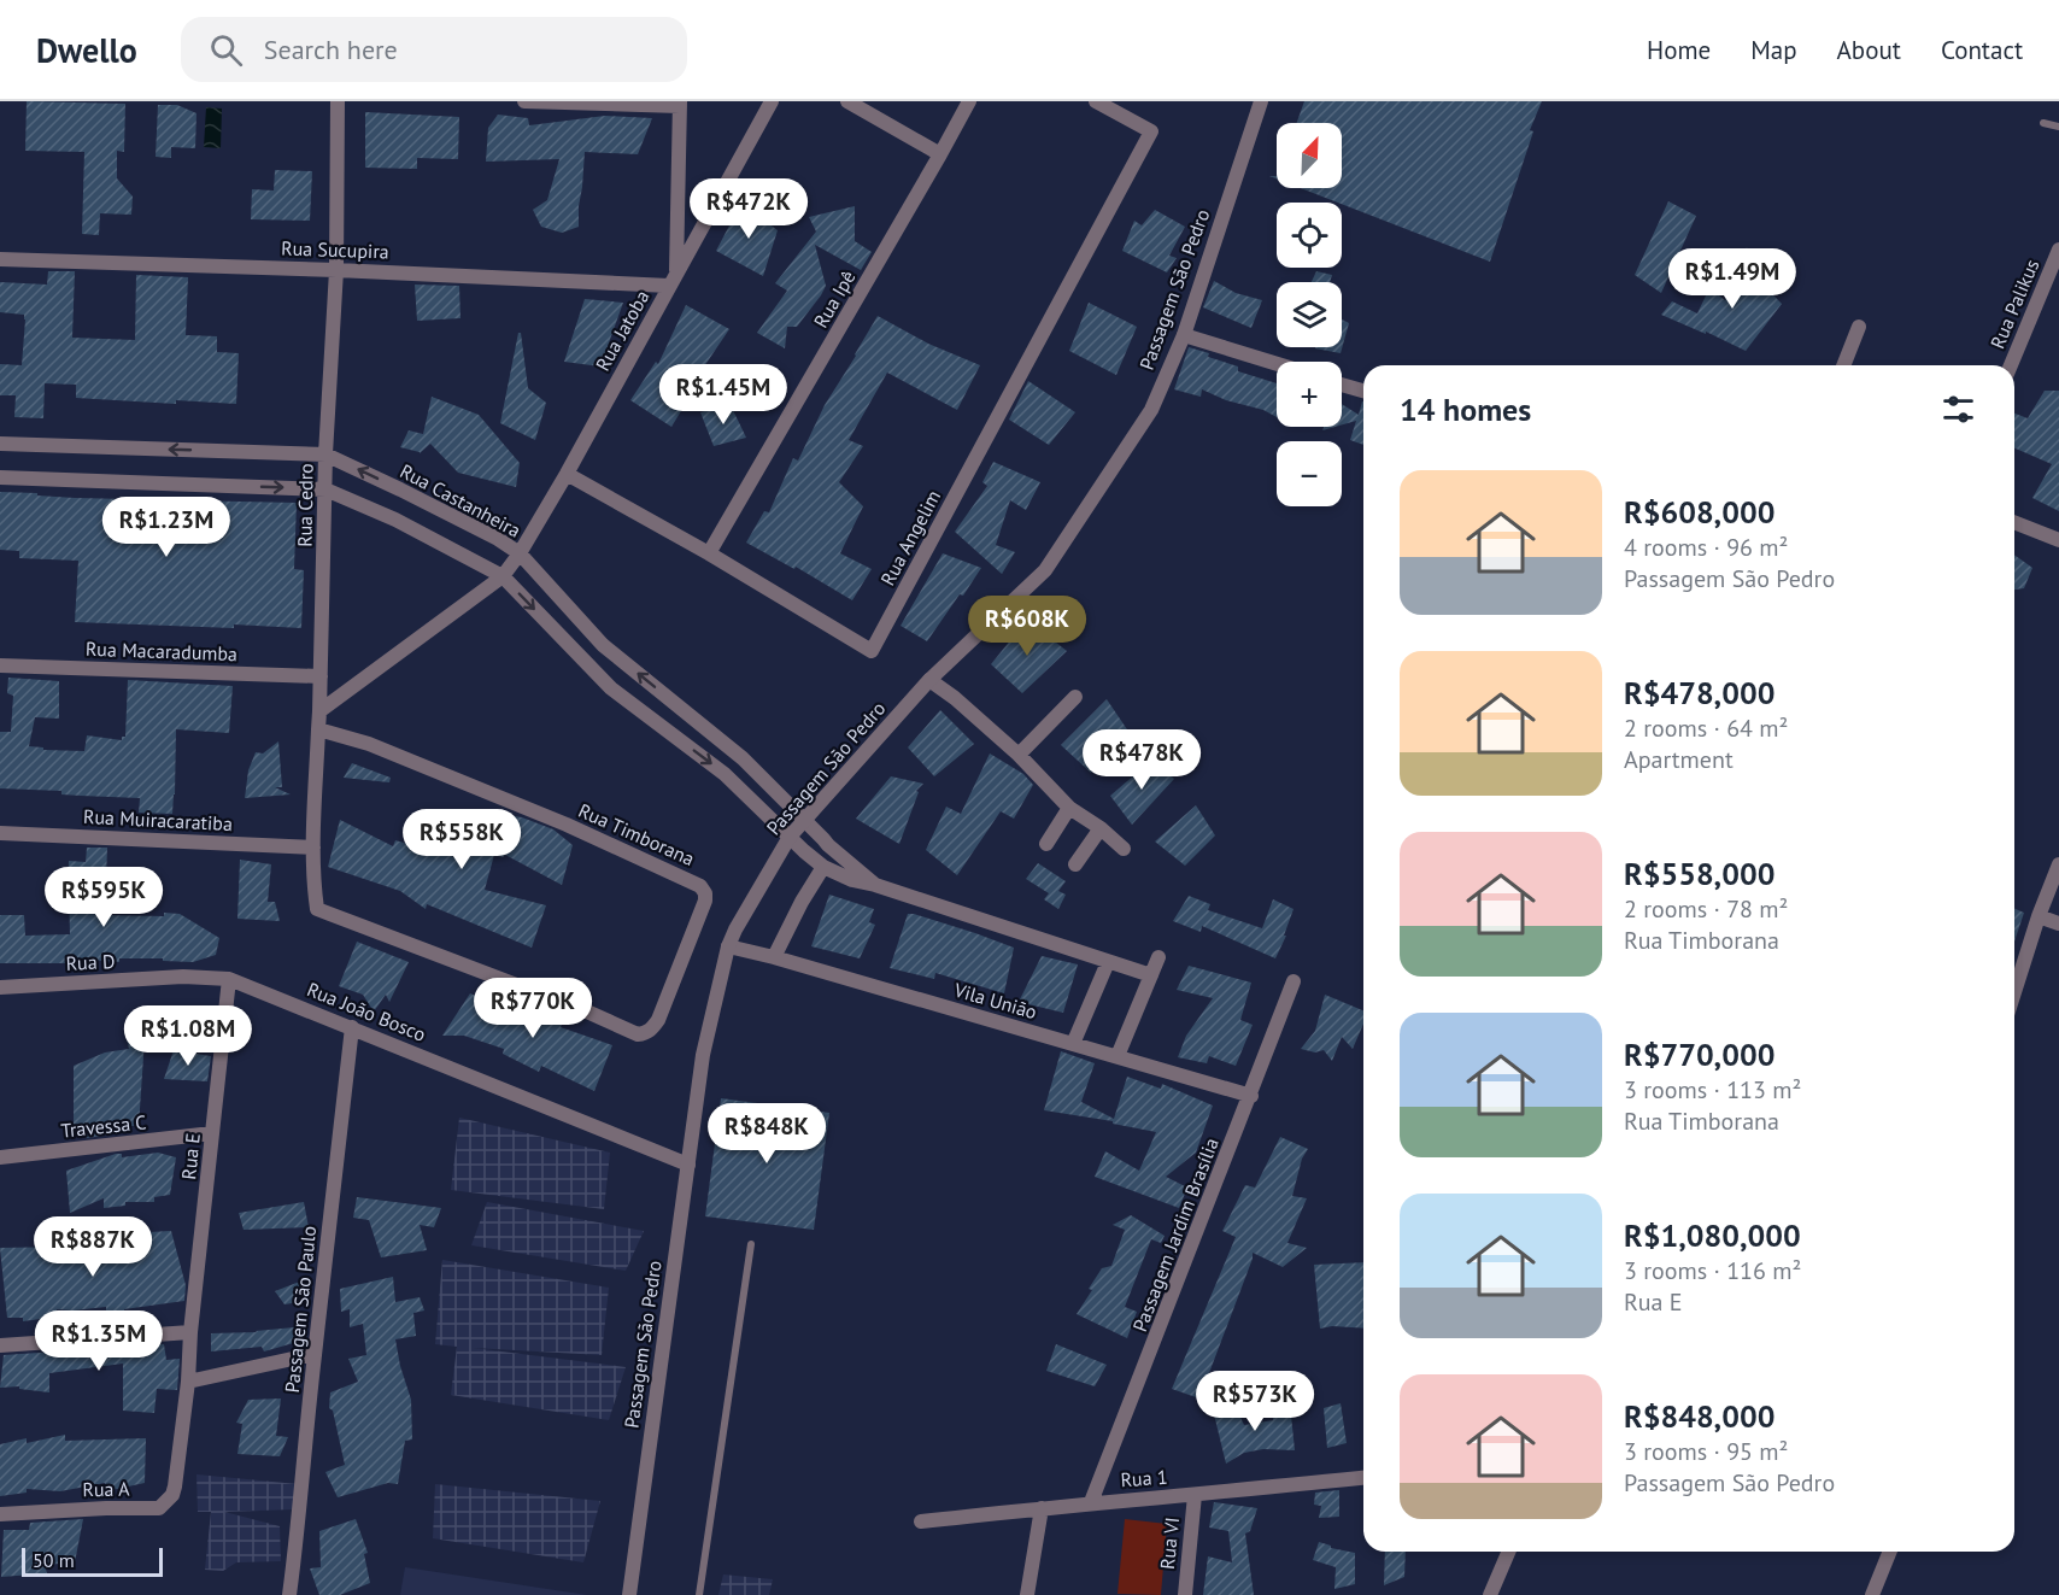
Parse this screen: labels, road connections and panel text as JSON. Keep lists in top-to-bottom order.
{
  "streets": {
    "street": [
      "Rua Sucupira",
      "Passagem São Pedro",
      "Rua Ipê",
      "Rua Palikus",
      "Rua Jatoba",
      "Rua Castanheira",
      "Rua Cedro",
      "Rua Angelim",
      "Rua Macaradumba",
      "Rua Muiracaratiba",
      "Rua Timborana",
      "Rua D",
      "Vila União",
      "Rua João Bosco",
      "Travessa C",
      "Rua E",
      "Passagem Jardim Brasília",
      "Passagem São Paulo",
      "Rua 1",
      "Rua A",
      "Rua VI"
    ]
  },
  "crossings": [
    ["Rua Sucupira", "Rua Jatoba"],
    ["Rua Sucupira", "Rua Cedro"],
    ["Passagem São Pedro", "Rua Castanheira"],
    ["Passagem São Pedro", "Vila União"],
    ["Passagem São Pedro", "Rua João Bosco"],
    ["Rua Ipê", "Rua Angelim"],
    ["Rua Jatoba", "Rua Castanheira"],
    ["Rua Jatoba", "Rua Cedro"],
    ["Rua Jatoba", "Rua Angelim"],
    ["Rua Castanheira", "Rua Cedro"],
    ["Rua Cedro", "Rua Macaradumba"],
    ["Rua Cedro", "Rua Muiracaratiba"],
    ["Rua Cedro", "Rua Timborana"],
    ["Rua D", "Rua João Bosco"],
    ["Rua D", "Rua E"],
    ["Vila União", "Passagem Jardim Brasília"],
    ["Rua João Bosco", "Rua E"],
    ["Rua João Bosco", "Passagem São Paulo"],
    ["Travessa C", "Rua E"],
    ["Rua E", "Rua A"],
    ["Passagem Jardim Brasília", "Rua 1"],
    ["Rua 1", "Rua VI"]
  ],
  "scale_bar": "50 m",
  "north": "top right",
  "page": {
    "header": "Dwello",
    "search": "Search here",
    "nav": [
      "Home",
      "Map",
      "About",
      "Contact"
    ],
    "map_buttons": ["+", "−"],
    "price": [
      "R$472K",
      "R$1.49M",
      "R$1.45M",
      "R$1.23M",
      "R$608K",
      "R$478K",
      "R$558K",
      "R$595K",
      "R$770K",
      "R$1.08M",
      "R$848K",
      "R$887K",
      "R$1.35M",
      "R$573K"
    ],
    "heading": "14 homes",
    "list": [
      {
        "name": "R$608,000",
        "note": "4 rooms · 96 m² · Passagem São Pedro"
      },
      {
        "name": "R$478,000",
        "note": "2 rooms · 64 m² · Apartment"
      },
      {
        "name": "R$558,000",
        "note": "2 rooms · 78 m² · Rua Timborana"
      },
      {
        "name": "R$770,000",
        "note": "3 rooms · 113 m² · Rua Timborana"
      },
      {
        "name": "R$1,080,000",
        "note": "3 rooms · 116 m² · Rua E"
      },
      {
        "name": "R$848,000",
        "note": "3 rooms · 95 m² · Passagem São Pedro"
      }
    ],
    "scale": "50 m"
  }
}
